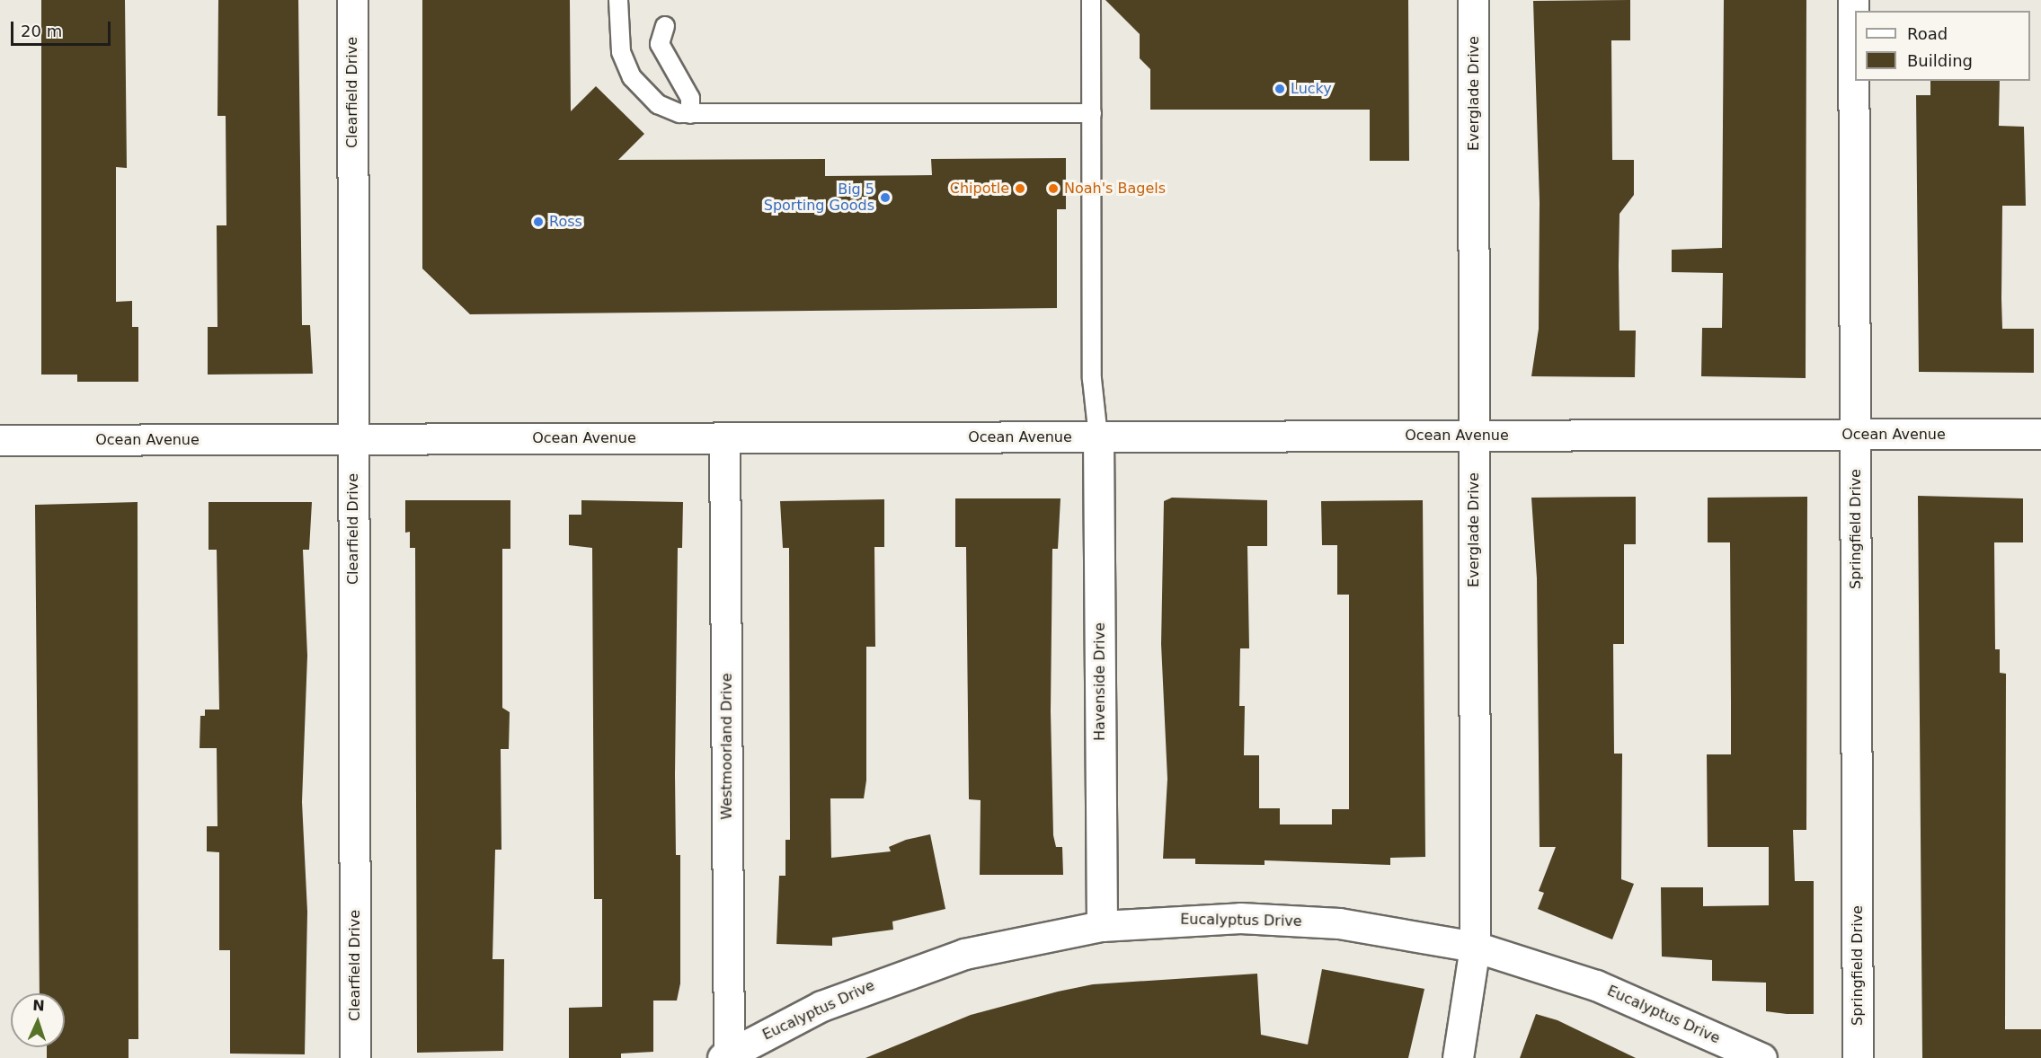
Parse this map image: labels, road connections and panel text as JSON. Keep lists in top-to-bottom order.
{
  "streets": {
    "street": [
      "Clearfield Drive",
      "Everglade Drive",
      "Ocean Avenue",
      "Springfield Drive",
      "Havenside Drive",
      "Westmoorland Drive",
      "Eucalyptus Drive"
    ]
  },
  "crossings": [
    ["Clearfield Drive", "Ocean Avenue"],
    ["Everglade Drive", "Ocean Avenue"],
    ["Everglade Drive", "Eucalyptus Drive"],
    ["Ocean Avenue", "Springfield Drive"],
    ["Ocean Avenue", "Havenside Drive"],
    ["Ocean Avenue", "Westmoorland Drive"],
    ["Havenside Drive", "Eucalyptus Drive"],
    ["Westmoorland Drive", "Eucalyptus Drive"]
  ],
  "places": [
    "Lucky",
    "Chipotle",
    "Noah's Bagels",
    "Big 5 Sporting Goods",
    "Ross"
  ],
  "legend": ["Road", "Building"],
  "scale_bar": "20 m",
  "north": "top"
}
